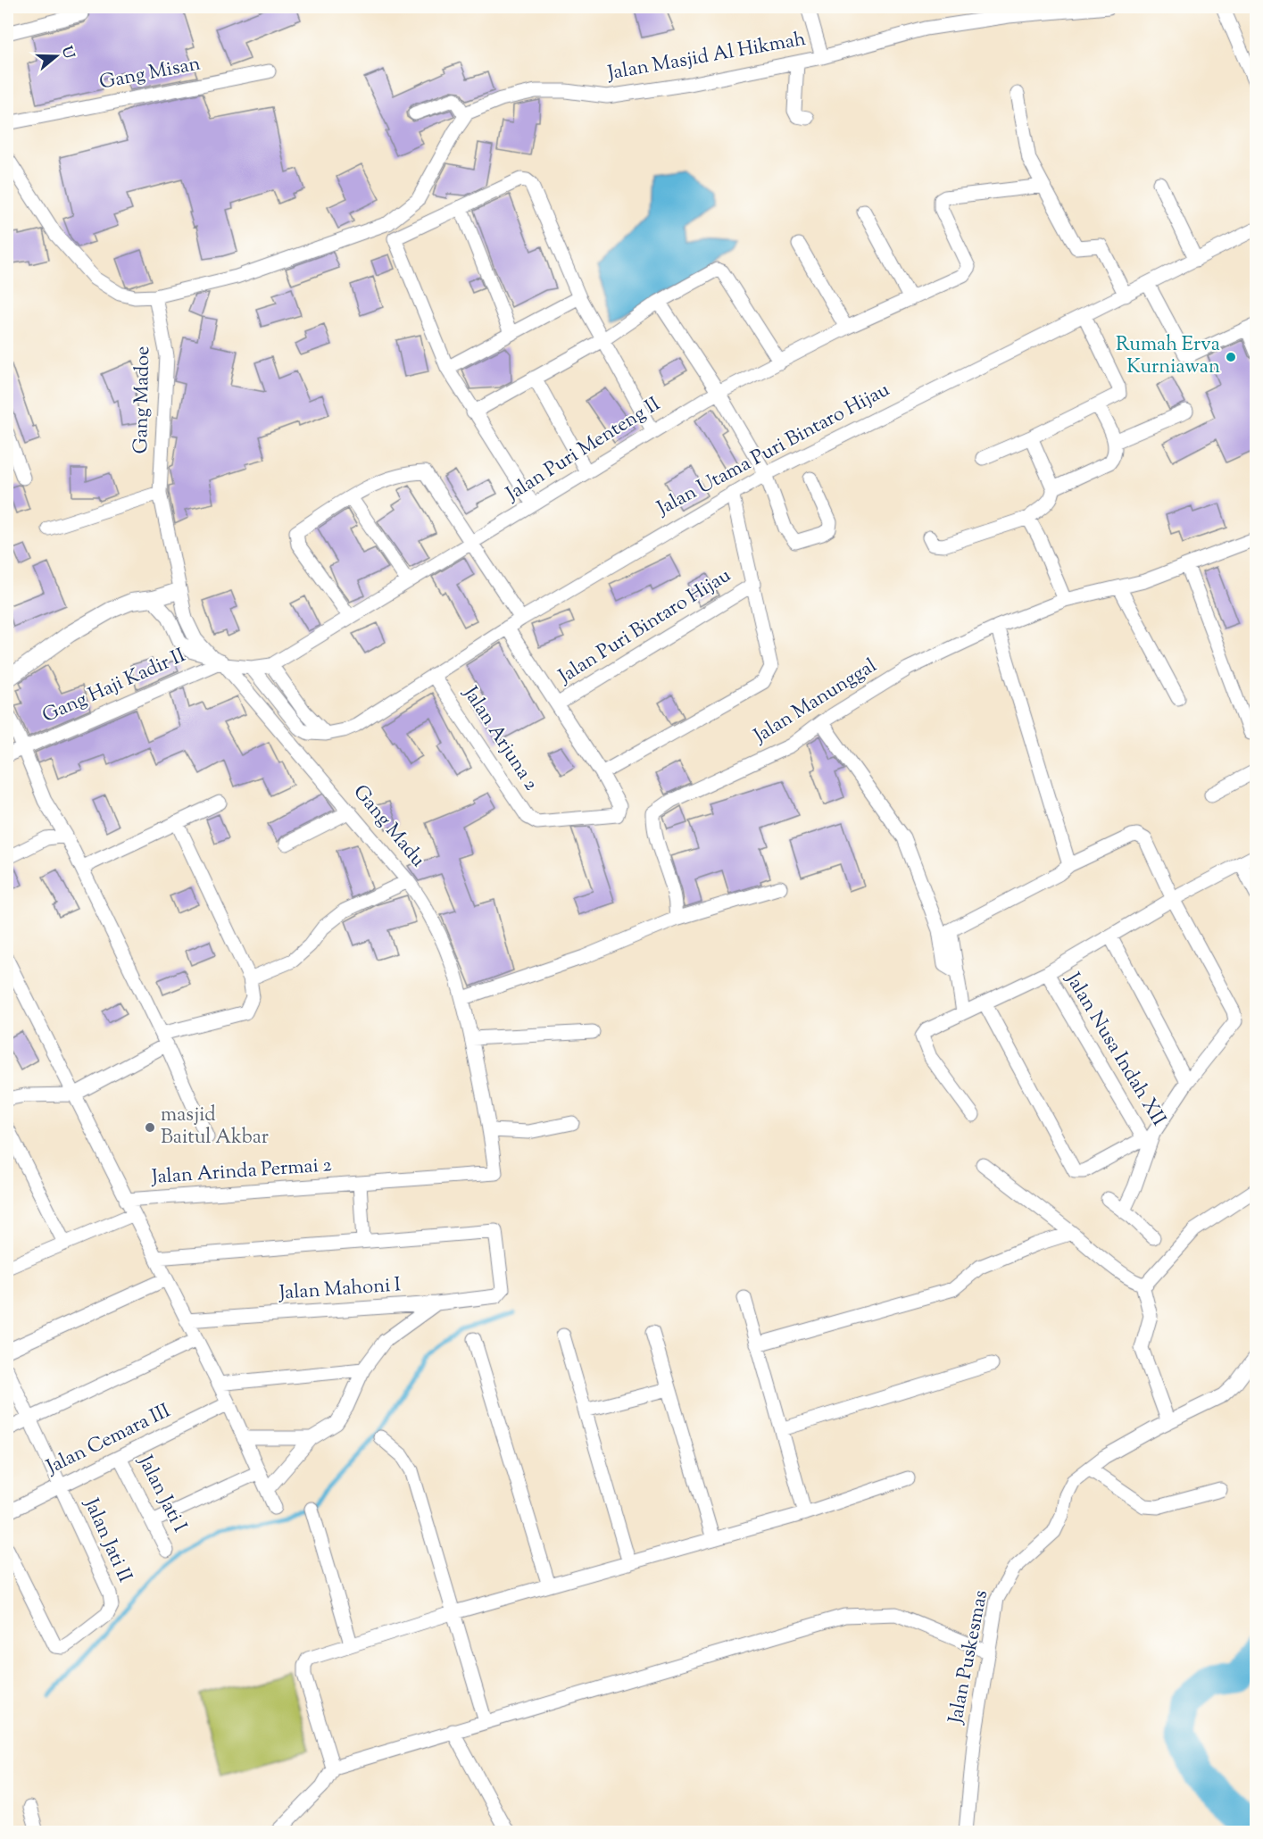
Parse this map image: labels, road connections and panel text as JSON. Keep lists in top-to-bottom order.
{
  "streets": {
    "street": [
      "Jalan Masjid Al Hikmah",
      "Gang Misan",
      "Gang Madoe",
      "Jalan Puri Menteng II",
      "Jalan Utama Puri Bintaro Hijau",
      "Jalan Puri Bintaro Hijau",
      "Gang Haji Kadir II",
      "Jalan Manunggal",
      "Jalan Arjuna 2",
      "Gang Madu",
      "Jalan Nusa Indah XII",
      "Jalan Arinda Permai 2",
      "Jalan Mahoni I",
      "Jalan Cemara III",
      "Jalan Jati I",
      "Jalan Jati II",
      "Jalan Puskesmas"
    ]
  },
  "crossings": [
    ["Gang Madoe", "Gang Madu"],
    ["Jalan Utama Puri Bintaro Hijau", "Jalan Puri Bintaro Hijau"],
    ["Jalan Utama Puri Bintaro Hijau", "Jalan Arjuna 2"],
    ["Jalan Puri Bintaro Hijau", "Jalan Arjuna 2"],
    ["Gang Haji Kadir II", "Gang Madu"],
    ["Gang Haji Kadir II", "Jalan Arinda Permai 2"],
    ["Gang Madu", "Jalan Arinda Permai 2"],
    ["Jalan Arinda Permai 2", "Jalan Mahoni I"],
    ["Jalan Arinda Permai 2", "Jalan Cemara III"],
    ["Jalan Cemara III", "Jalan Jati I"],
    ["Jalan Cemara III", "Jalan Jati II"]
  ],
  "places": ["Rumah Erva Kurniawan", "masjid Baitul Akbar"],
  "north": "right"
}
